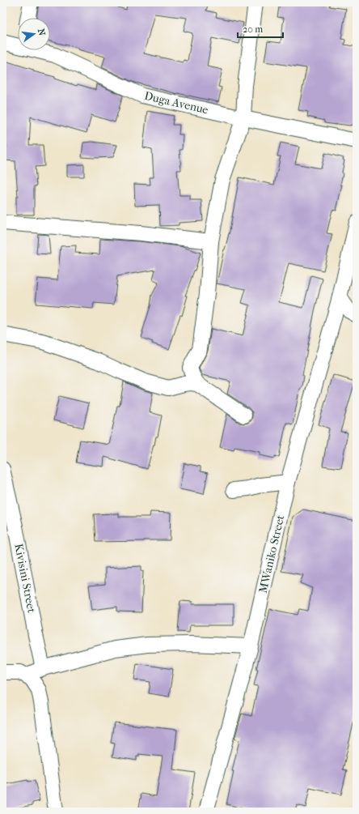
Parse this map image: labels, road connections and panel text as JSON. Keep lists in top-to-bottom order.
{
  "streets": {
    "street": ["Duga Avenue", "MWaniko Street", "Kivisini Street"]
  },
  "scale_bar": "20 m",
  "north": "right"
}
